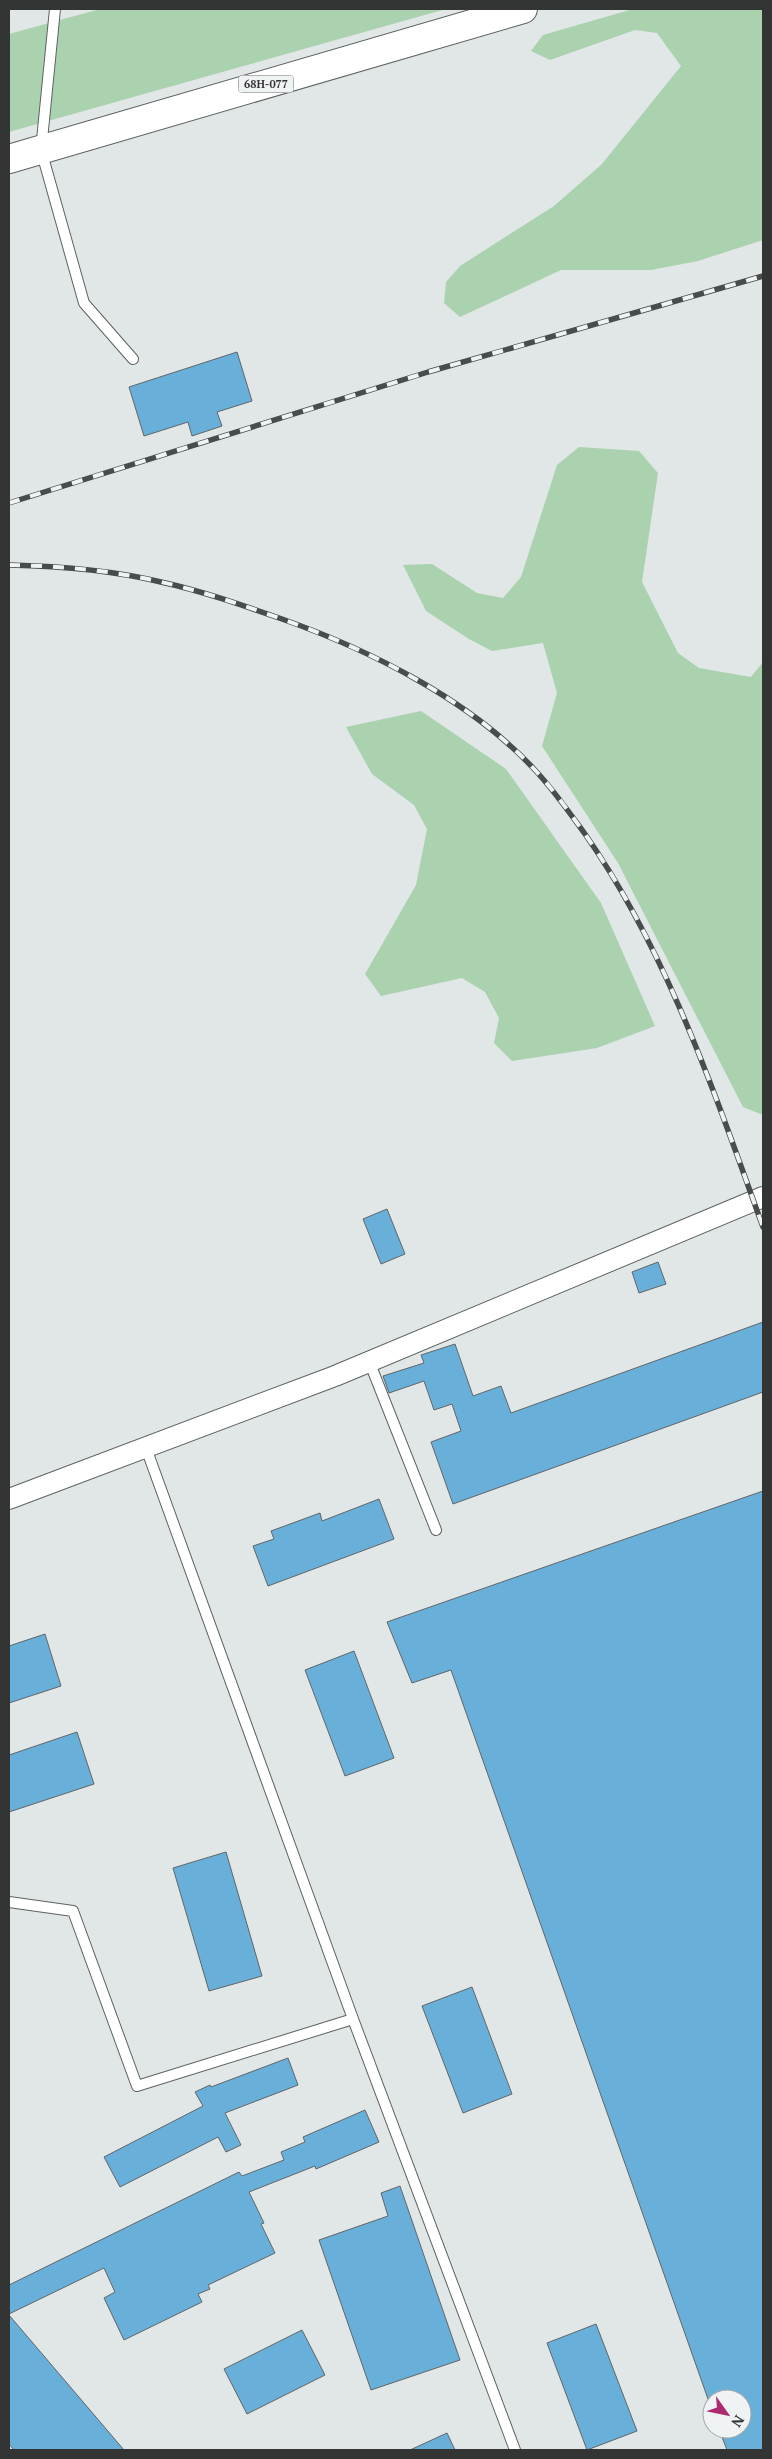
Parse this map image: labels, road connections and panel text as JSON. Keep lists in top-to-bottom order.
{
  "streets": {
    "main road": ["68Н-077"]
  },
  "north": "bottom right"
}
